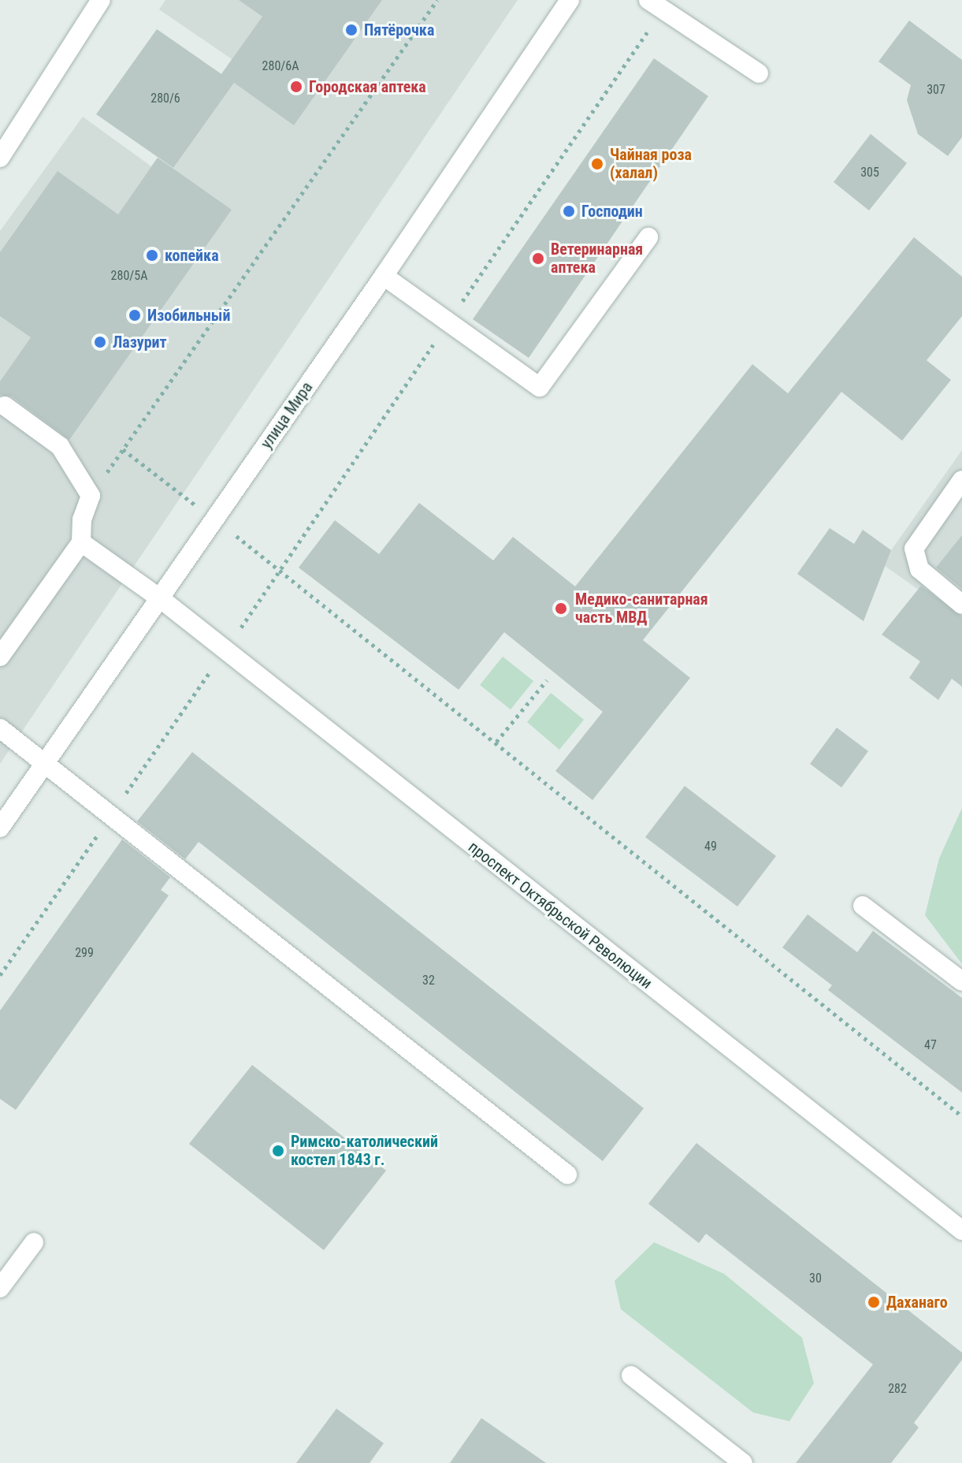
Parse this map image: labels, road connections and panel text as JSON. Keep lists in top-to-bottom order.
{
  "streets": {
    "street": ["улица Мира", "проспект Октябрьской Революции"]
  },
  "crossings": [
    ["улица Мира", "проспект Октябрьской Революции"]
  ],
  "places": [
    "Пятёрочка",
    "Городская аптека",
    "Чайная роза (халал)",
    "Господин",
    "копейка",
    "Ветеринарная аптека",
    "Изобильный",
    "Лазурит",
    "Медико-санитарная часть МВД",
    "Римско-католический костел 1843 г.",
    "Даханаго"
  ],
  "house_numbers": [
    "280/6А",
    "307",
    "280/6",
    "305",
    "280/5А",
    "49",
    "299",
    "32",
    "47",
    "30",
    "282"
  ]
}
